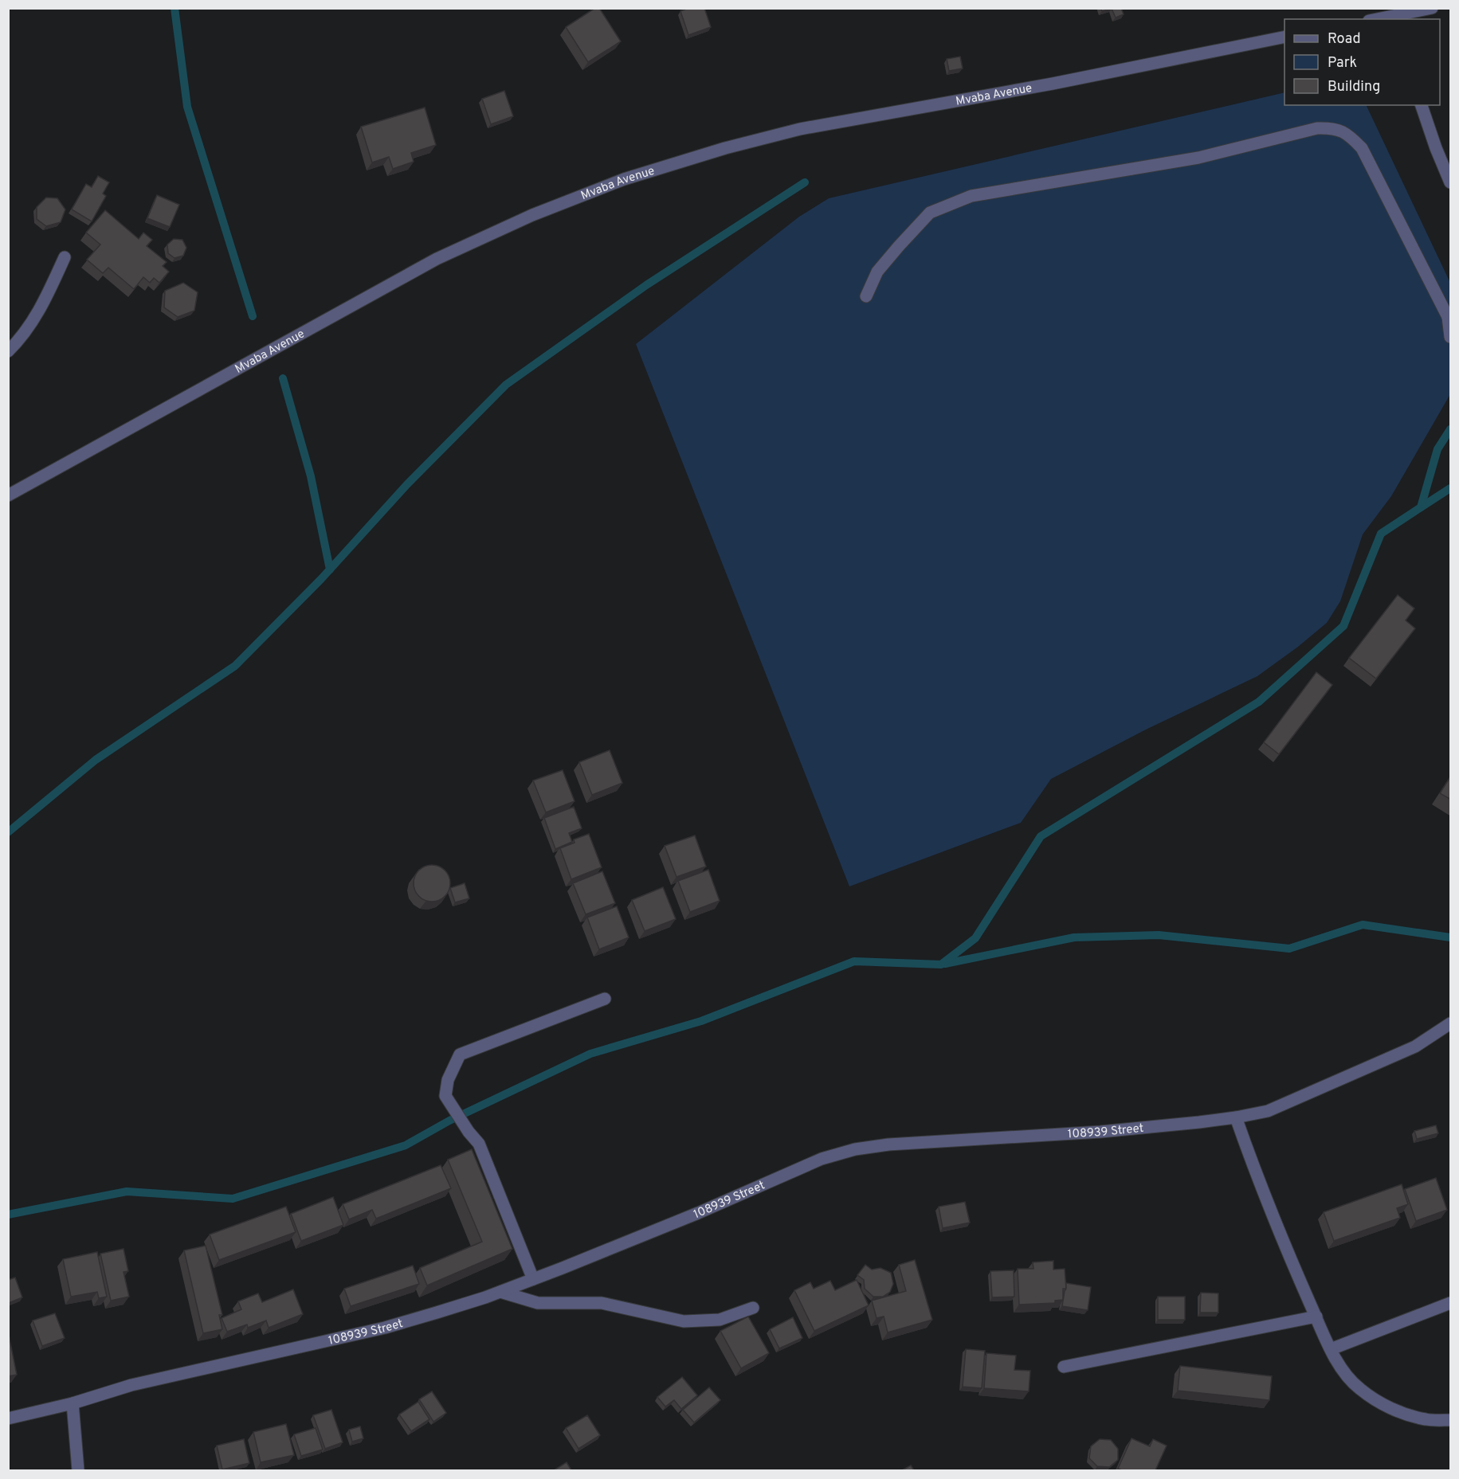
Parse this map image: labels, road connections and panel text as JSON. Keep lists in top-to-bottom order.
{
  "streets": {
    "street": ["Mvaba Avenue", "108939 Street"]
  },
  "legend": ["Road", "Park", "Building"]
}
